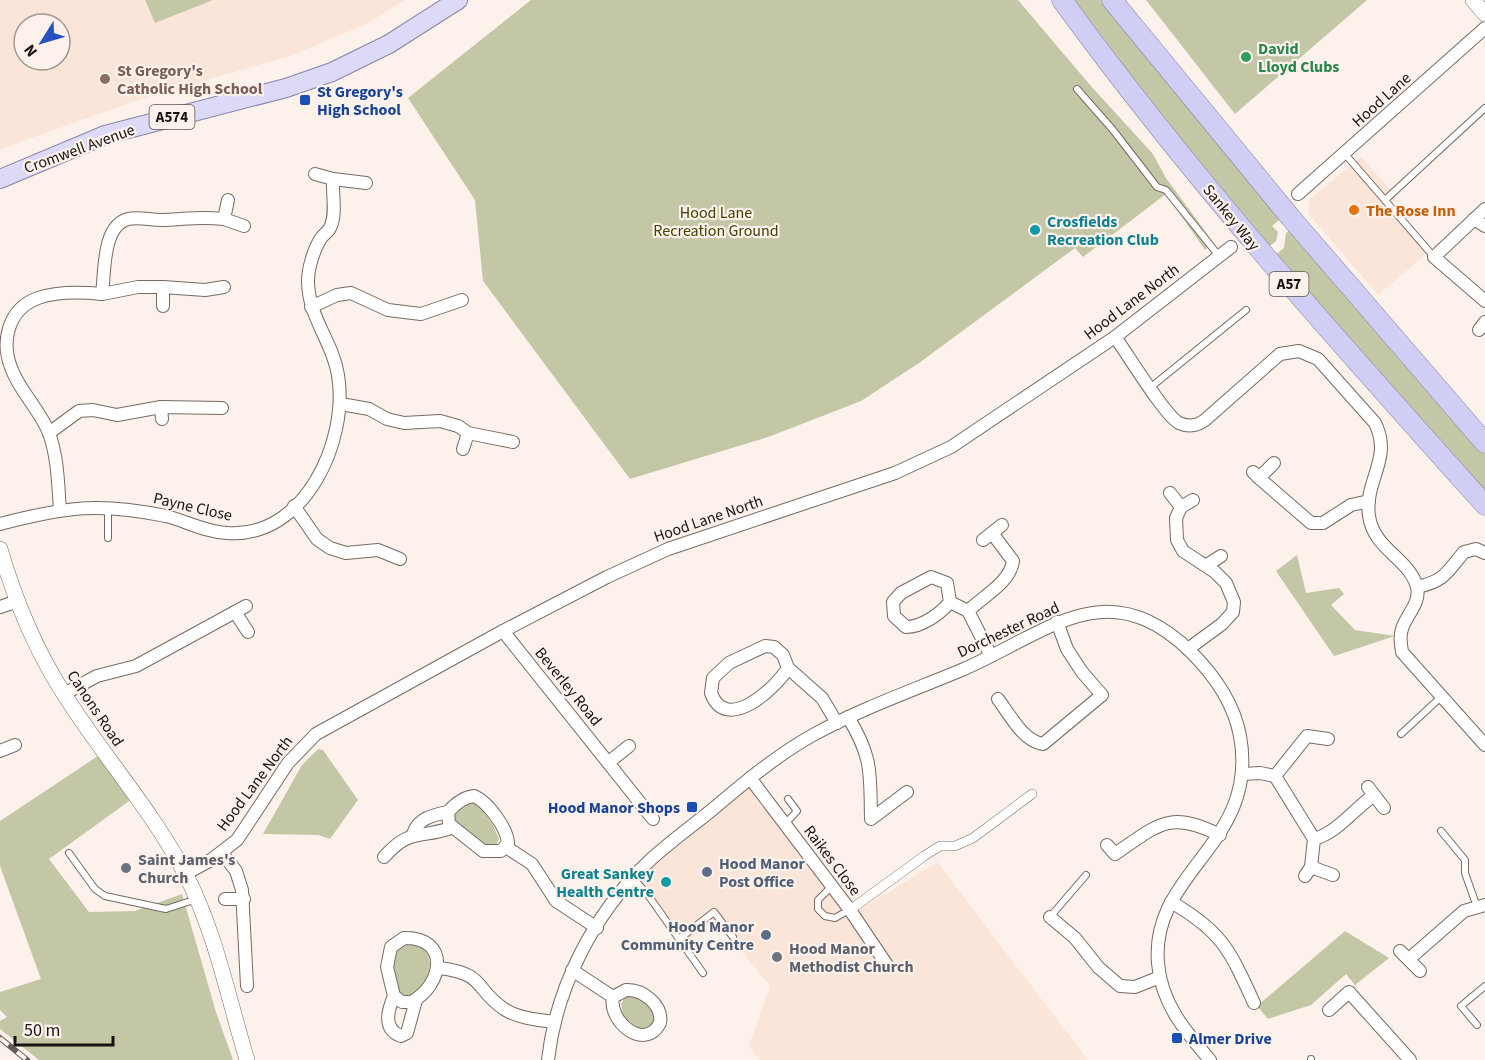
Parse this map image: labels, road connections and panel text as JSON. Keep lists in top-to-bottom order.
{
  "streets": {
    "highway": ["Sankey Way", "A57"],
    "main road": ["A574", "Cromwell Avenue"],
    "street": [
      "Hood Lane",
      "Hood Lane North",
      "Payne Close",
      "Dorchester Road",
      "Beverley Road",
      "Canons Road",
      "Raikes Close"
    ]
  },
  "crossings": [
    ["Hood Lane North", "Beverley Road"],
    ["Hood Lane North", "Canons Road"],
    ["Dorchester Road", "Raikes Close"]
  ],
  "parks": ["Hood Lane Recreation Ground"],
  "places": {
    "other": [
      "David Lloyd Clubs",
      "St Gregory's Catholic High School",
      "The Rose Inn",
      "Crosfields Recreation Club",
      "Saint James's Church",
      "Hood Manor Post Office",
      "Great Sankey Health Centre",
      "Hood Manor Community Centre",
      "Hood Manor Methodist Church"
    ],
    "transit": ["St Gregory's High School", "Hood Manor Shops", "Almer Drive"]
  },
  "scale_bar": "50 m",
  "north": "bottom left"
}
